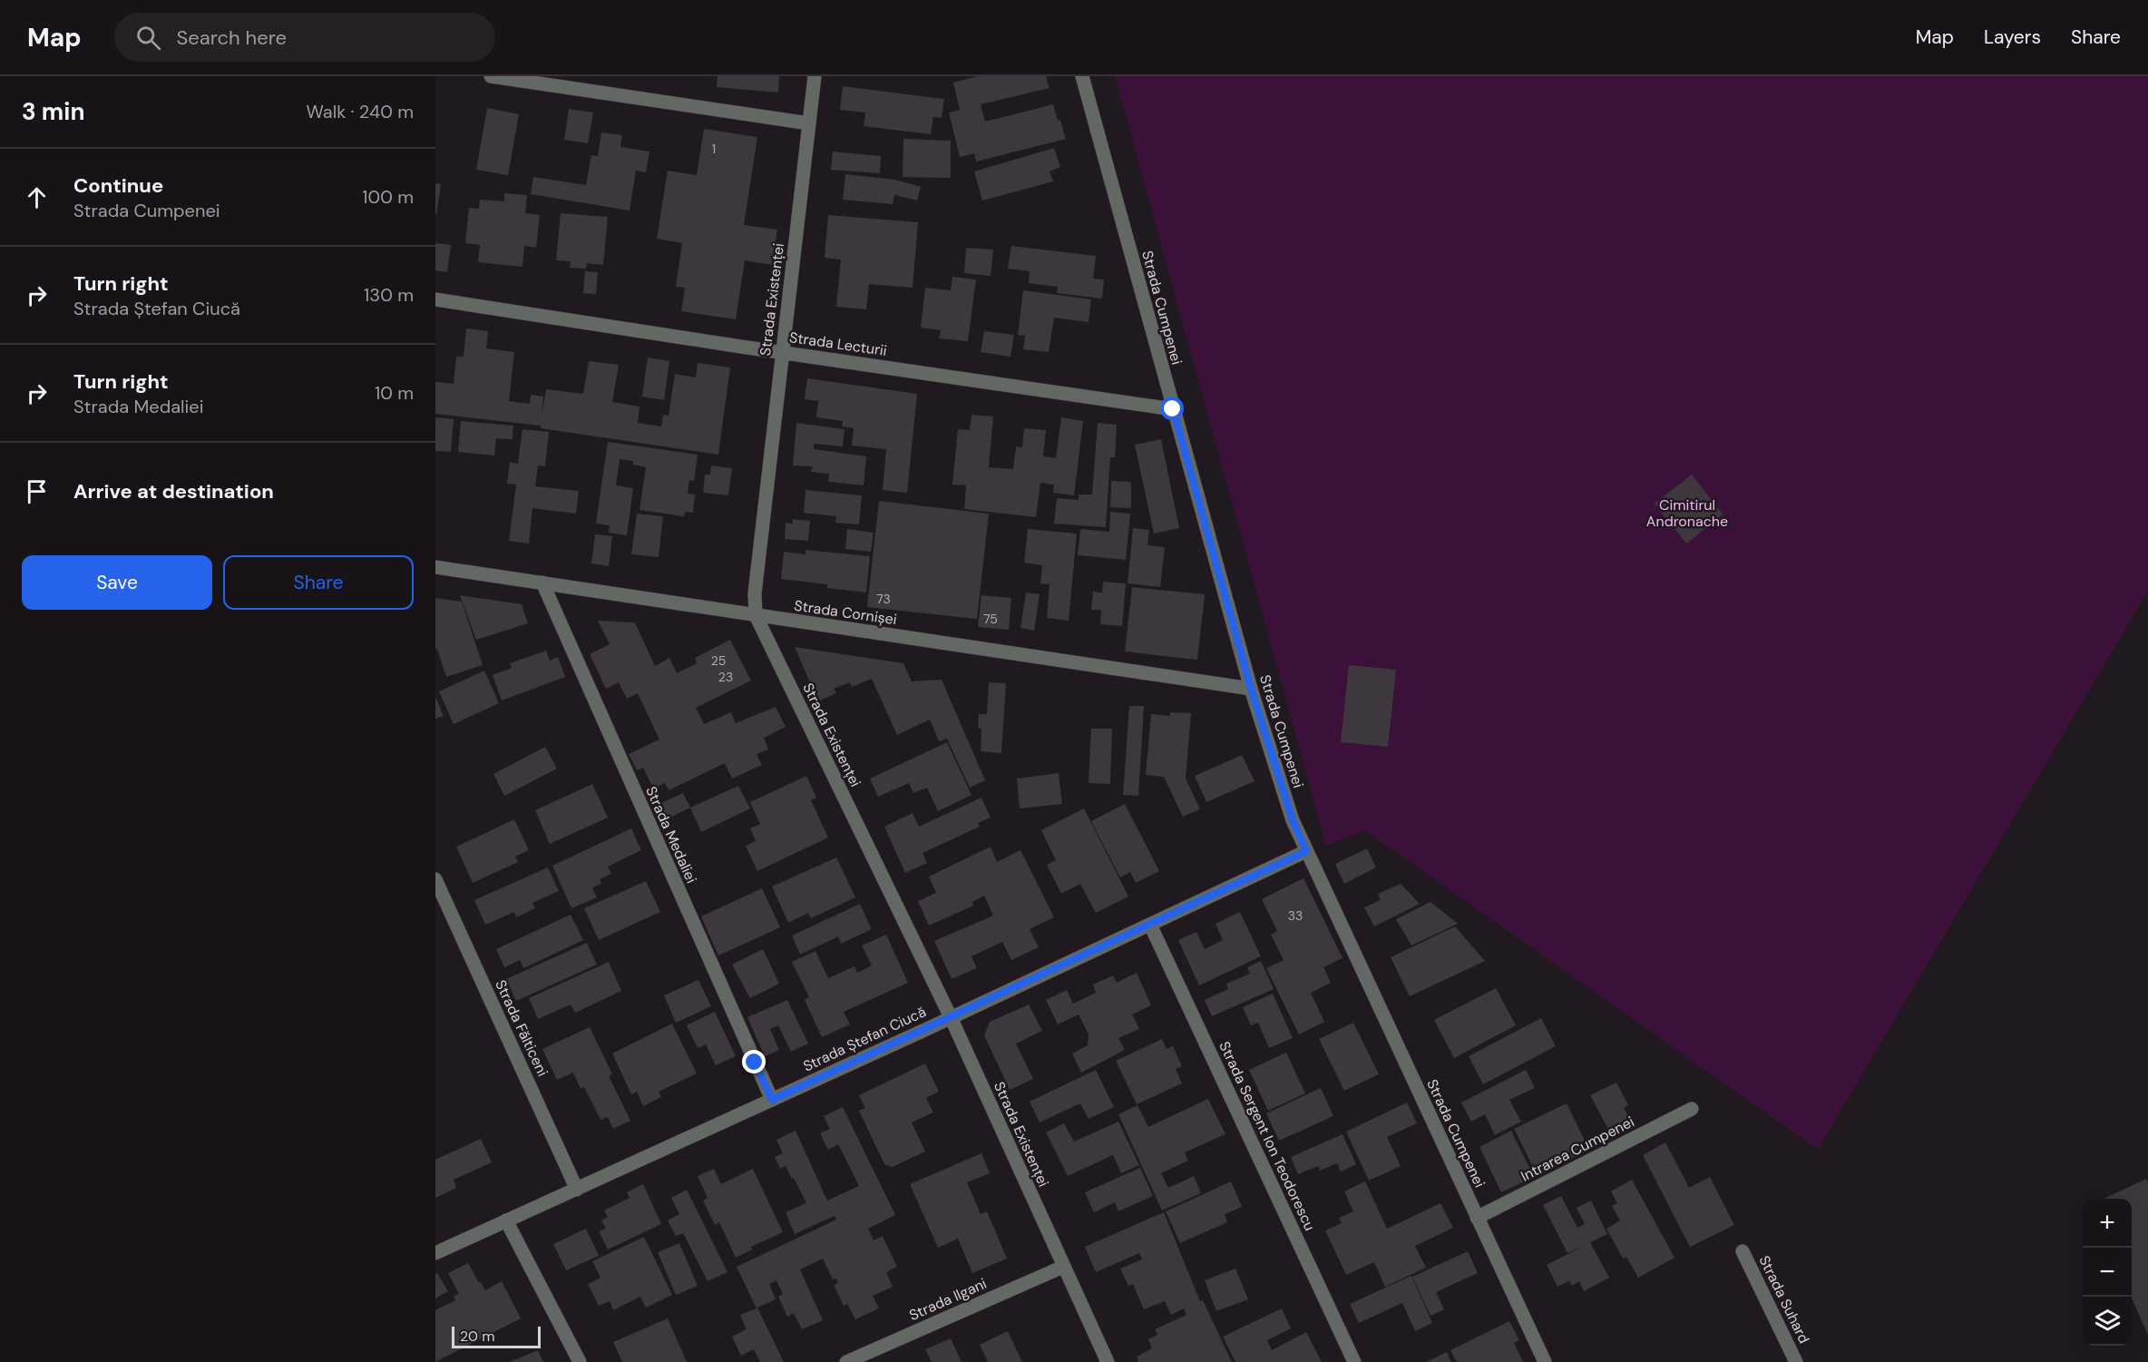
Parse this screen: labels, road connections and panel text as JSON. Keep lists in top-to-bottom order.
{
  "streets": {
    "street": [
      "Strada Existenței",
      "Strada Cumpenei",
      "Strada Lecturii",
      "Strada Cornișei",
      "Strada Medaliei",
      "Strada Fălticeni",
      "Strada Ștefan Ciucă",
      "Strada Sergent Ion Teodorescu",
      "Intrarea Cumpenei",
      "Strada Ilgani",
      "Strada Suhard"
    ]
  },
  "crossings": [
    ["Strada Existenței", "Strada Lecturii"],
    ["Strada Existenței", "Strada Cornișei"],
    ["Strada Existenței", "Strada Ștefan Ciucă"],
    ["Strada Existenței", "Strada Ilgani"],
    ["Strada Cumpenei", "Strada Lecturii"],
    ["Strada Cumpenei", "Strada Cornișei"],
    ["Strada Cumpenei", "Strada Ștefan Ciucă"],
    ["Strada Cumpenei", "Intrarea Cumpenei"],
    ["Strada Cornișei", "Strada Medaliei"],
    ["Strada Medaliei", "Strada Ștefan Ciucă"],
    ["Strada Fălticeni", "Strada Ștefan Ciucă"],
    ["Strada Ștefan Ciucă", "Strada Sergent Ion Teodorescu"]
  ],
  "parks": ["Cimitirul Andronache"],
  "house_numbers": [
    "1",
    "73",
    "75",
    "25",
    "23",
    "33"
  ],
  "scale_bar": "20 m",
  "page": {
    "header": "Map",
    "search": "Search here",
    "nav": ["Map", "Layers", "Share"],
    "heading": ["3 min", "Walk · 240 m"],
    "list": [
      ["Continue", "Strada Cumpenei", "100 m"],
      ["Turn right", "Strada Ștefan Ciucă", "130 m"],
      ["Turn right", "Strada Medaliei", "10 m"],
      "Arrive at destination"
    ],
    "buttons": ["Save", "Share"],
    "map_buttons": ["+", "−"],
    "scale": "20 m"
  }
}
